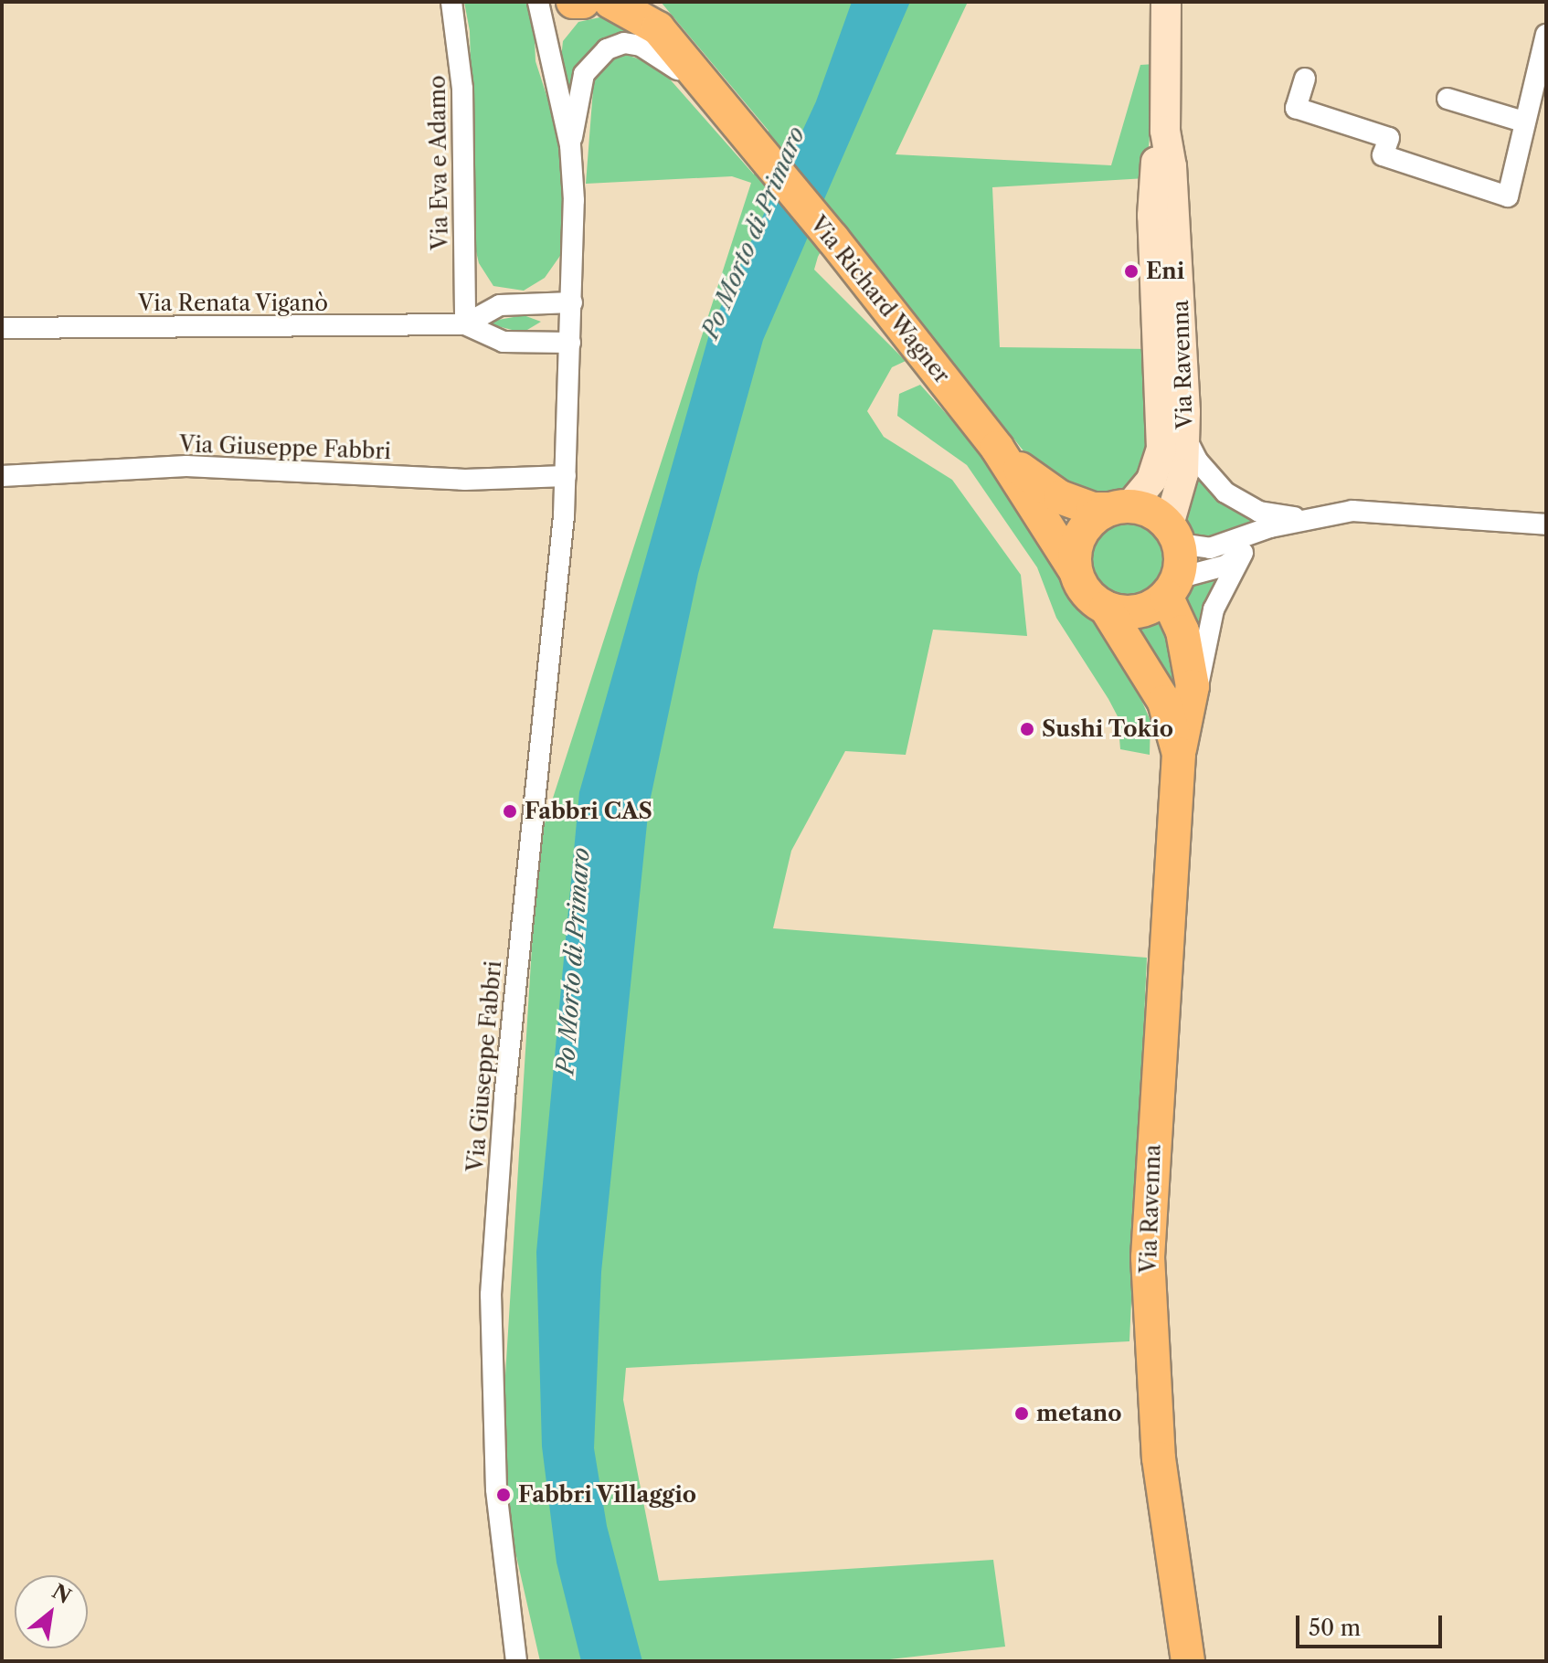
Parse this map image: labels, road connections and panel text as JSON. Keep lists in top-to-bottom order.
{
  "streets": {
    "main road": ["Via Richard Wagner", "Via Ravenna"],
    "street": ["Via Eva e Adamo", "Via Renata Viganò", "Via Giuseppe Fabbri"]
  },
  "crossings": [
    ["Via Eva e Adamo", "Via Renata Viganò"],
    ["Via Richard Wagner", "Via Ravenna"],
    ["Via Richard Wagner", "Via Giuseppe Fabbri"],
    ["Via Renata Viganò", "Via Giuseppe Fabbri"]
  ],
  "water": ["Po Morto di Primaro"],
  "places": [
    "Eni",
    "Sushi Tokio",
    "Fabbri CAS",
    "metano",
    "Fabbri Villaggio"
  ],
  "scale_bar": "50 m",
  "north": "top right"
}
